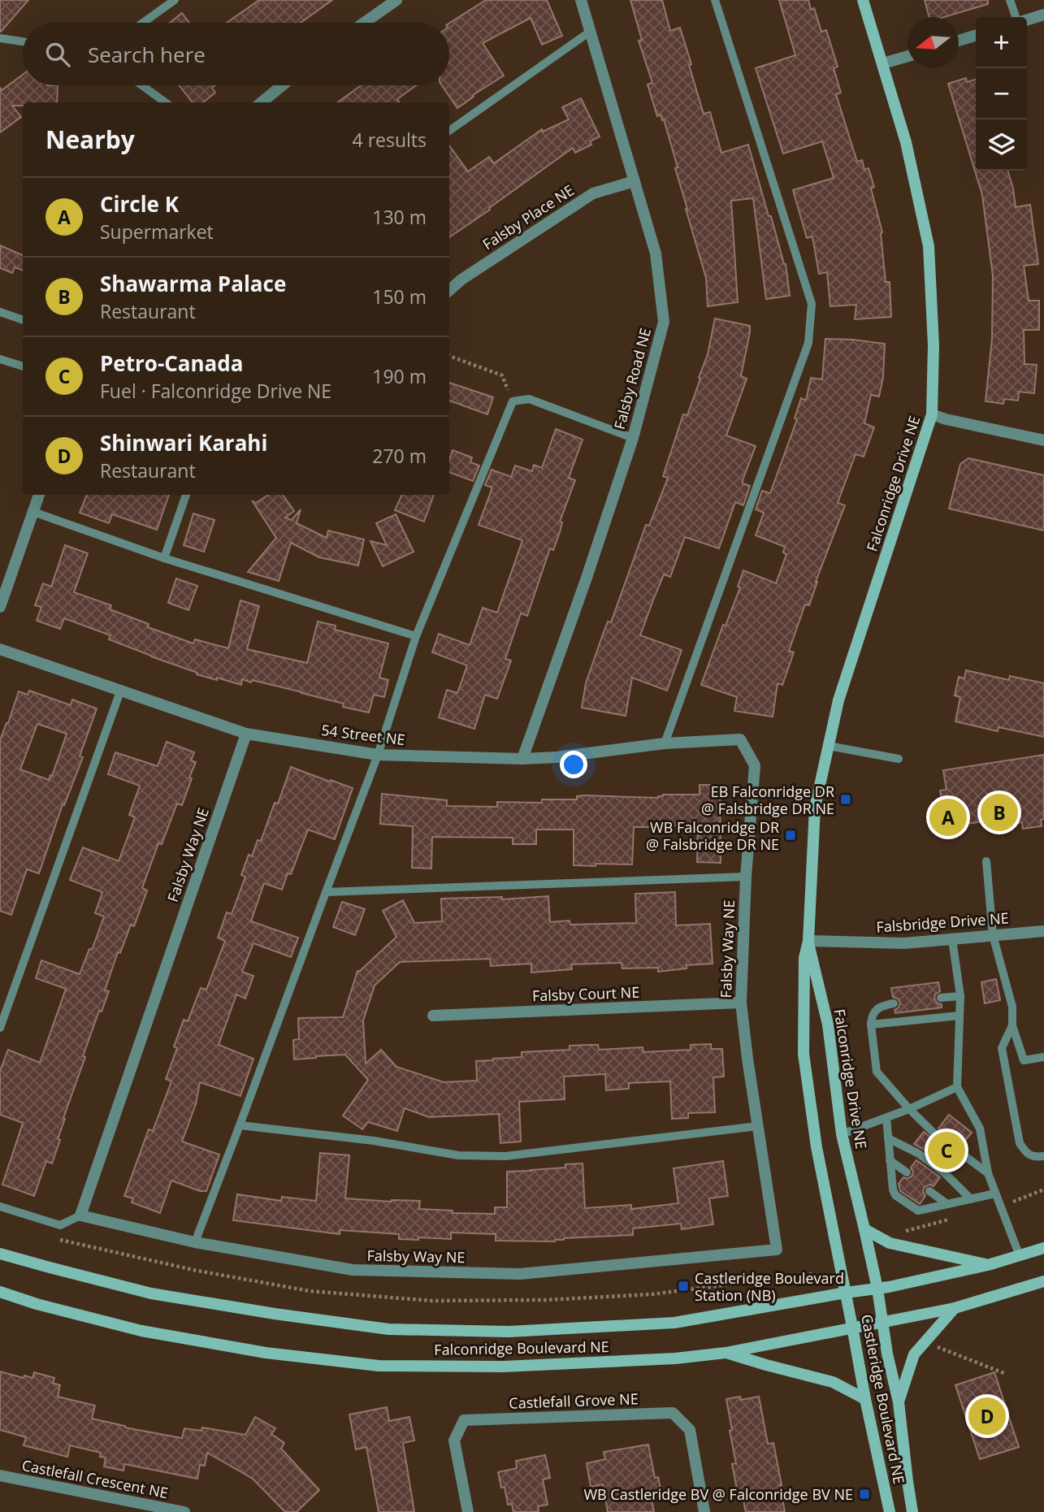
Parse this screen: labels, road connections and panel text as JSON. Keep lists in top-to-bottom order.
{
  "streets": {
    "main road": ["Falconridge Drive NE", "Falconridge Boulevard NE", "Castleridge Boulevard NE"],
    "street": [
      "Falsby Place NE",
      "Falsby Road NE",
      "54 Street NE",
      "Falsby Way NE",
      "Falsbridge Drive NE",
      "Falsby Court NE",
      "Castlefall Grove NE",
      "Castlefall Crescent NE"
    ]
  },
  "crossings": [
    ["Falsby Place NE", "Falsby Road NE"],
    ["Falsby Road NE", "54 Street NE"],
    ["Falconridge Drive NE", "Falsbridge Drive NE"],
    ["Falconridge Drive NE", "Falconridge Boulevard NE"],
    ["Falconridge Drive NE", "Castleridge Boulevard NE"],
    ["54 Street NE", "Falsby Way NE"],
    ["Falsby Way NE", "Falsby Court NE"],
    ["Falconridge Boulevard NE", "Castleridge Boulevard NE"]
  ],
  "places": {
    "transit": [
      "EB Falconridge DR @ Falsbridge DR NE",
      "WB Falconridge DR @ Falsbridge DR NE",
      "Castleridge Boulevard Station (NB)",
      "WB Castleridge BV @ Falconridge BV NE"
    ]
  },
  "north": "left",
  "page": {
    "map_buttons": ["+", "−"],
    "search": "Search here",
    "heading": ["Nearby", "4 results"],
    "list": [
      {
        "mark": "A",
        "name": "Circle K",
        "note": "Supermarket",
        "value": "130 m"
      },
      {
        "mark": "B",
        "name": "Shawarma Palace",
        "note": "Restaurant",
        "value": "150 m"
      },
      {
        "mark": "C",
        "name": "Petro-Canada",
        "note": "Fuel · Falconridge Drive NE",
        "value": "190 m"
      },
      {
        "mark": "D",
        "name": "Shinwari Karahi",
        "note": "Restaurant",
        "value": "270 m"
      }
    ],
    "pins": [
      "B",
      "A",
      "C",
      "D"
    ]
  }
}
